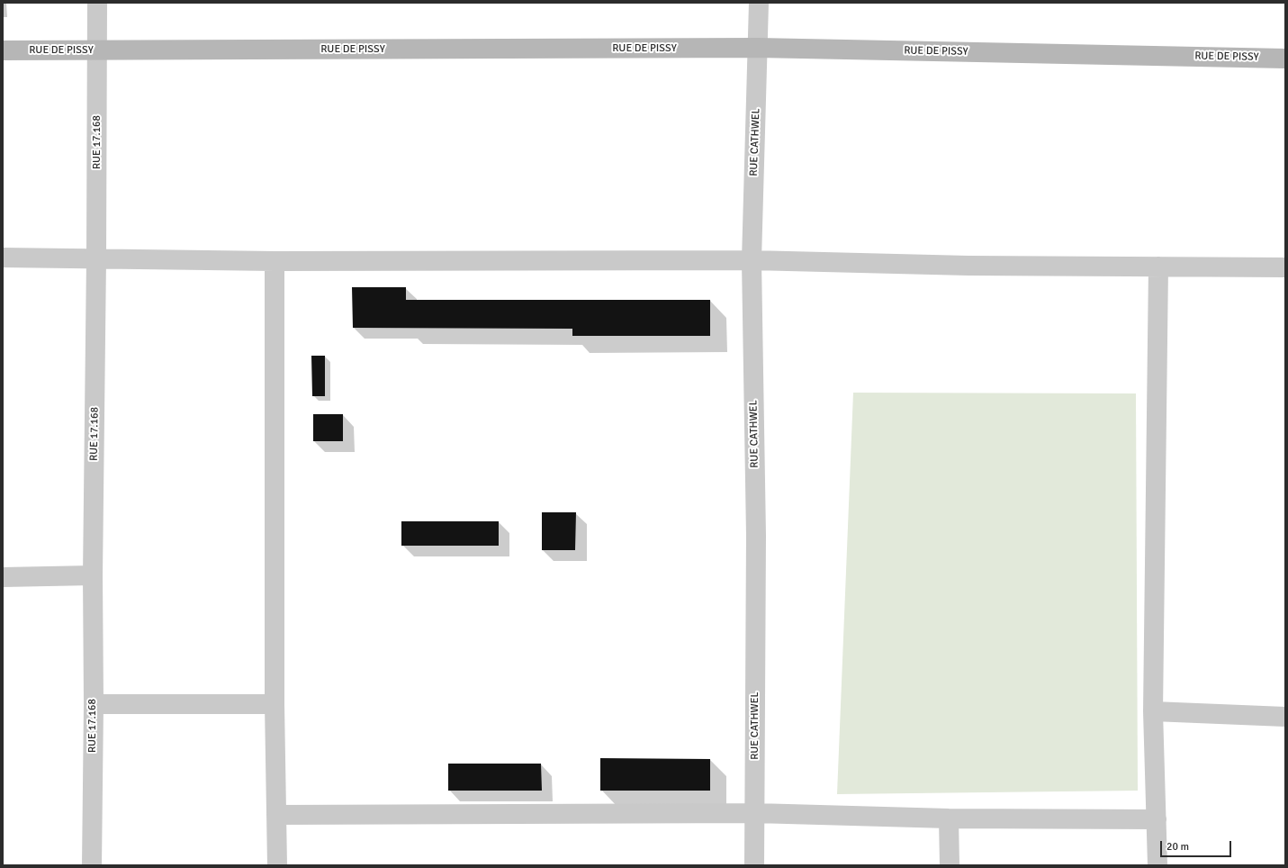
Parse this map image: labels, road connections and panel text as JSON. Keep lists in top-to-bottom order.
{
  "streets": {
    "street": ["RUE DE PISSY", "RUE 17.168", "RUE CATHWEL"]
  },
  "crossings": [
    ["RUE DE PISSY", "RUE 17.168"],
    ["RUE DE PISSY", "RUE CATHWEL"]
  ],
  "scale_bar": "20 m"
}
